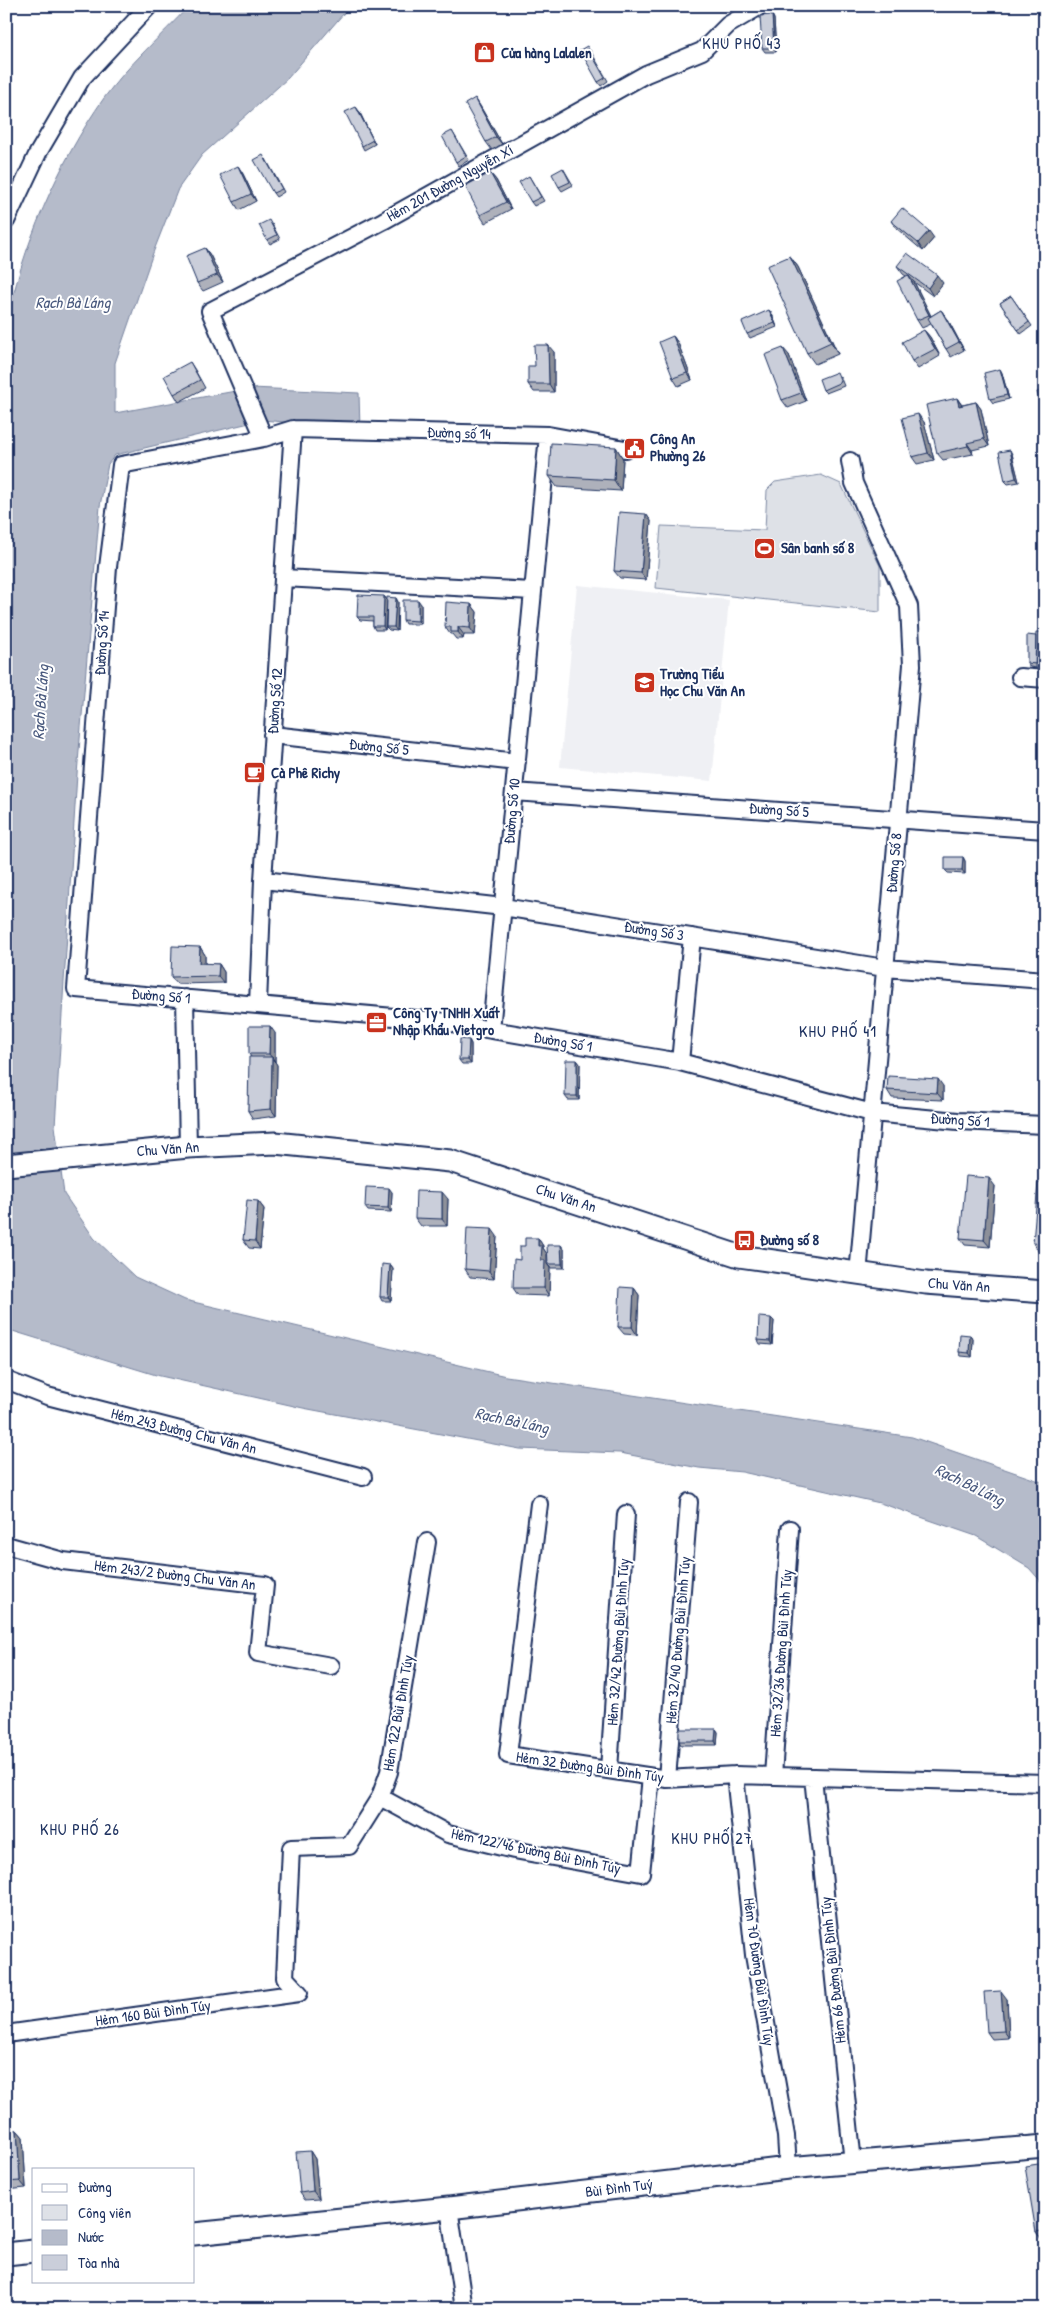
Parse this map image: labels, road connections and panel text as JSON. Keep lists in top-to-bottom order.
{
  "streets": {
    "street": [
      "Hẻm 201 Đường Nguyễn Xí",
      "Đường số 14",
      "Đường Số 14",
      "Đường Số 12",
      "Đường Số 5",
      "Đường Số 10",
      "Đường Số 8",
      "Đường Số 3",
      "Đường Số 1",
      "Chu Văn An",
      "Hẻm 243 Đường Chu Văn An",
      "Hẻm 243/2 Đường Chu Văn An",
      "Hẻm 32/40 Đường Bùi Đình Túy",
      "Hẻm 32/42 Đường Bùi Đình Túy",
      "Hẻm 32/36 Đường Bùi Đình Túy",
      "Hẻm 122 Bùi Đình Túy",
      "Hẻm 32 Đường Bùi Đình Túy",
      "Hẻm 122/46 Đường Bùi Đình Túy",
      "Hẻm 66 Đường Bùi Đình Túy",
      "Hẻm 70 Đường Bùi Đình Túy",
      "Hẻm 160 Bùi Đình Túy",
      "Bùi Đình Tuý"
    ]
  },
  "crossings": [
    ["Hẻm 201 Đường Nguyễn Xí", "Đường Số 14"],
    ["Đường số 14", "Đường Số 12"],
    ["Đường số 14", "Đường Số 10"],
    ["Đường Số 14", "Đường Số 1"],
    ["Đường Số 12", "Đường Số 5"],
    ["Đường Số 12", "Đường Số 3"],
    ["Đường Số 12", "Đường Số 1"],
    ["Đường Số 5", "Đường Số 10"],
    ["Đường Số 5", "Đường Số 8"],
    ["Đường Số 10", "Đường Số 3"],
    ["Đường Số 10", "Đường Số 1"],
    ["Đường Số 8", "Đường Số 3"],
    ["Đường Số 8", "Đường Số 1"],
    ["Đường Số 8", "Chu Văn An"],
    ["Hẻm 32/40 Đường Bùi Đình Túy", "Hẻm 32 Đường Bùi Đình Túy"],
    ["Hẻm 32/40 Đường Bùi Đình Túy", "Hẻm 122/46 Đường Bùi Đình Túy"],
    ["Hẻm 32/42 Đường Bùi Đình Túy", "Hẻm 32 Đường Bùi Đình Túy"],
    ["Hẻm 32/36 Đường Bùi Đình Túy", "Hẻm 32 Đường Bùi Đình Túy"],
    ["Hẻm 122 Bùi Đình Túy", "Hẻm 122/46 Đường Bùi Đình Túy"],
    ["Hẻm 122 Bùi Đình Túy", "Hẻm 160 Bùi Đình Túy"],
    ["Hẻm 32 Đường Bùi Đình Túy", "Hẻm 66 Đường Bùi Đình Túy"],
    ["Hẻm 32 Đường Bùi Đình Túy", "Hẻm 70 Đường Bùi Đình Túy"],
    ["Hẻm 66 Đường Bùi Đình Túy", "Bùi Đình Tuý"],
    ["Hẻm 70 Đường Bùi Đình Túy", "Bùi Đình Tuý"]
  ],
  "districts": [
    "KHU PHỐ 43",
    "KHU PHỐ 41",
    "KHU PHỐ 26",
    "KHU PHỐ 27"
  ],
  "water": ["Rạch Bà Láng"],
  "places": {
    "shop": ["Cửa hàng Lalalen"],
    "public building": ["Công An Phường 26"],
    "sports": ["Sân banh số 8"],
    "school or university": ["Trường Tiểu Học Chu Văn An"],
    "cafe": ["Cà Phê Richy"],
    "office": ["Công Ty TNHH Xuất Nhập Khẩu Vietgro"],
    "bus stop": ["Đường số 8"]
  },
  "legend": [
    "Đường",
    "Công viên",
    "Nước",
    "Tòa nhà"
  ]
}
